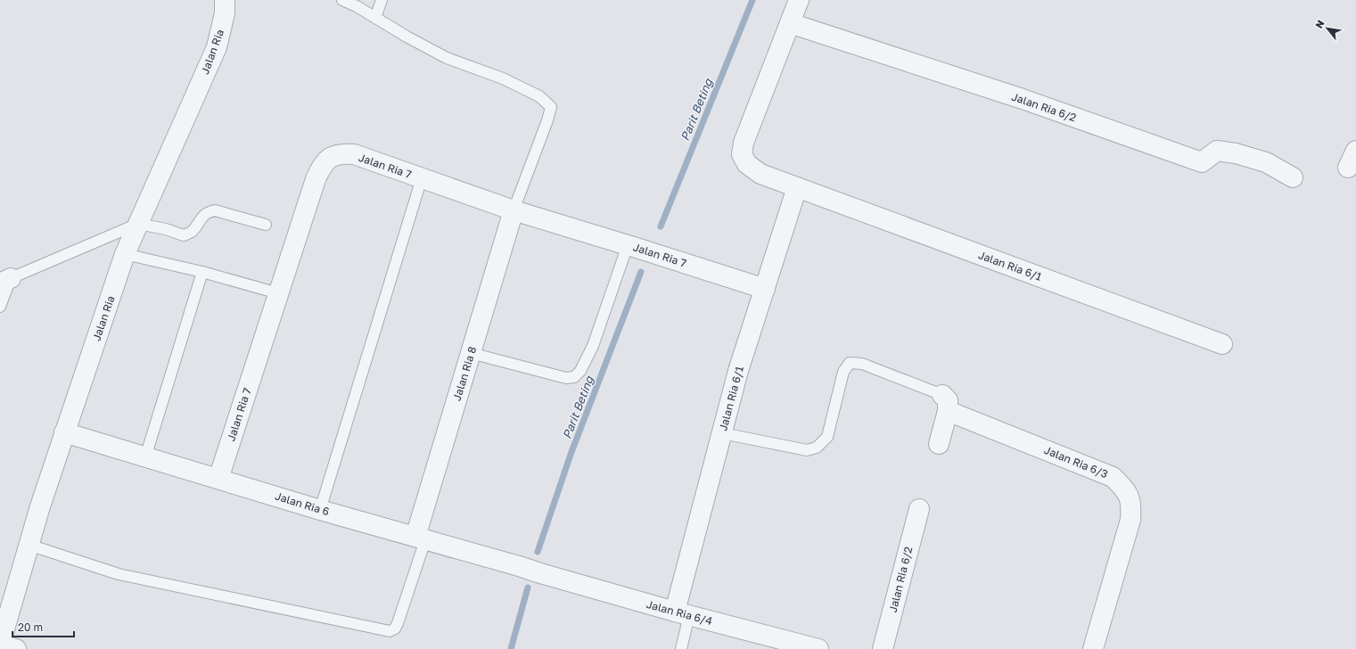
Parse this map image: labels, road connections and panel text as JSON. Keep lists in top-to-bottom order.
{
  "streets": {
    "street": [
      "Jalan Ria",
      "Jalan Ria 6/2",
      "Jalan Ria 7",
      "Jalan Ria 6/1",
      "Jalan Ria 8",
      "Jalan Ria 6/3",
      "Jalan Ria 6",
      "Jalan Ria 6/4"
    ]
  },
  "crossings": [
    ["Jalan Ria", "Jalan Ria 6"],
    ["Jalan Ria 6/2", "Jalan Ria 6/1"],
    ["Jalan Ria 7", "Jalan Ria 6/1"],
    ["Jalan Ria 7", "Jalan Ria 8"],
    ["Jalan Ria 7", "Jalan Ria 6"],
    ["Jalan Ria 6/1", "Jalan Ria 6/4"],
    ["Jalan Ria 8", "Jalan Ria 6"],
    ["Jalan Ria 6", "Jalan Ria 6/4"]
  ],
  "water": ["Parit Beting"],
  "scale_bar": "20 m",
  "north": "top left"
}
